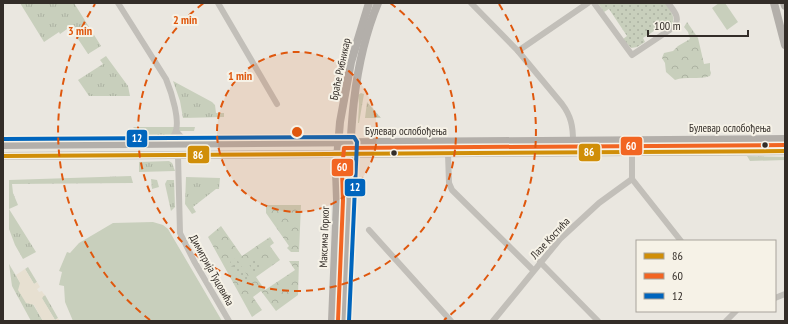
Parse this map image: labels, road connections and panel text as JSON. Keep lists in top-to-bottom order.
{
  "streets": {
    "main road": ["Браће Рибникар", "Булевар ослобођења", "Максима Горког"],
    "street": ["Лазе Костића", "Димитрија Туцовића"]
  },
  "crossings": [
    ["Браће Рибникар", "Булевар ослобођења"],
    ["Браће Рибникар", "Максима Горког"],
    ["Булевар ослобођења", "Максима Горког"],
    ["Булевар ослобођења", "Димитрија Туцовића"]
  ],
  "lines": ["transit line 12", "transit line 60", "transit line 86"],
  "legend": ["86", "60", "12"],
  "scale_bar": "100 m",
  "rings": ["2 min", "3 min", "1 min"]
}
